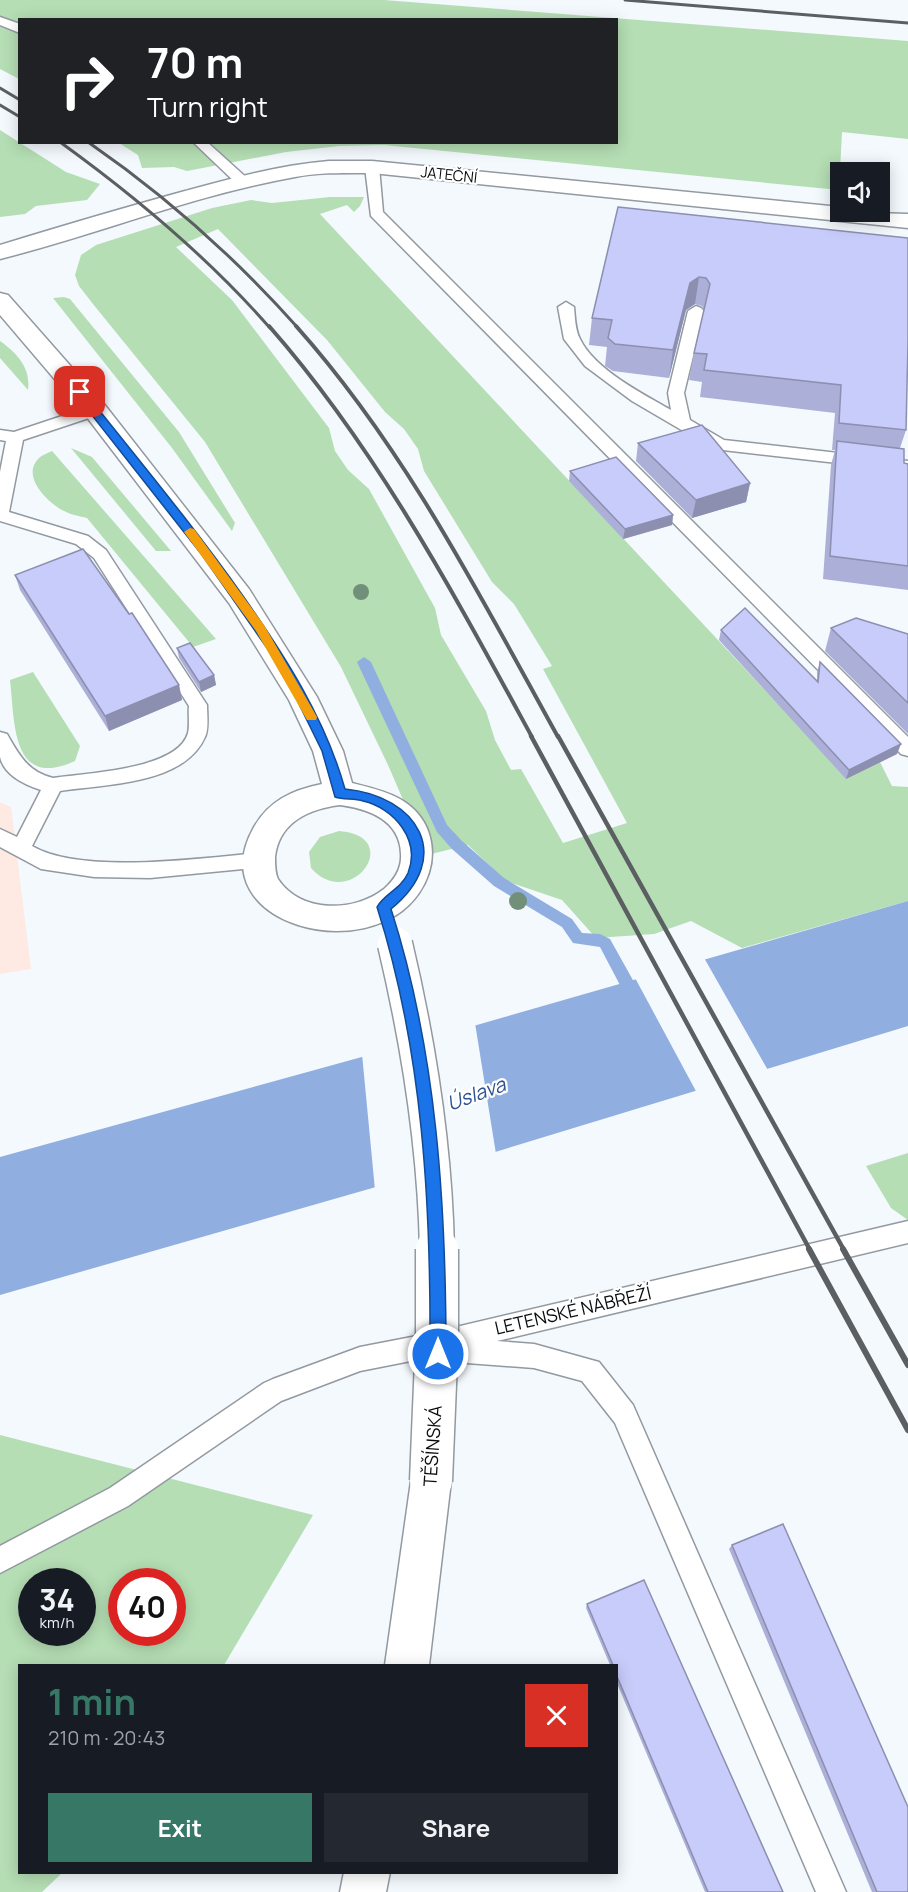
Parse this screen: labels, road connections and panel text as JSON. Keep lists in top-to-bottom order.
{
  "streets": {
    "street": ["JATEČNÍ", "TĚŠÍNSKÁ"],
    "lane": ["LETENSKÉ NÁBŘEŽÍ"]
  },
  "water": ["Úslava"],
  "page": {
    "turn": ["70 m", "Turn right"],
    "speed": "34 km/h",
    "limit": "40",
    "heading": ["1 min", "210 m · 20:43"],
    "buttons": ["Exit", "Share"]
  }
}
